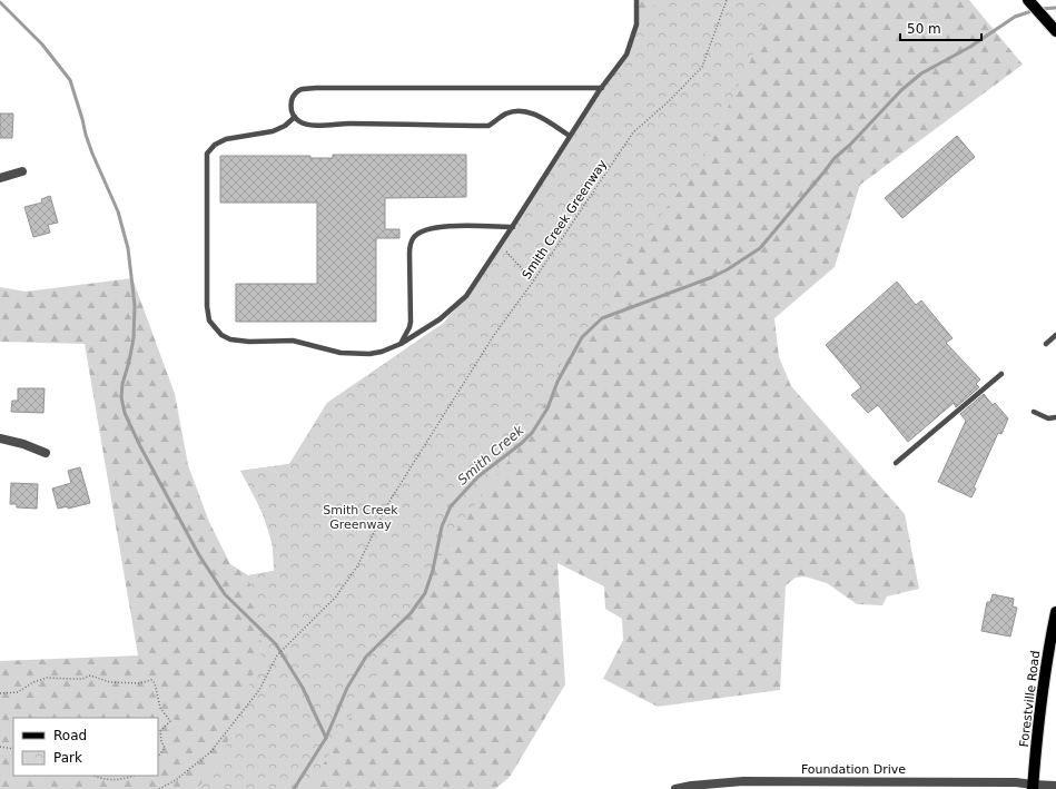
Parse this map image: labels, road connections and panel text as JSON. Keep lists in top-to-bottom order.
{
  "streets": {
    "main road": ["Forestville Road"],
    "street": ["Foundation Drive"],
    "path": ["Smith Creek Greenway"]
  },
  "crossings": [
    ["Forestville Road", "Foundation Drive"]
  ],
  "water": ["Smith Creek"],
  "parks": ["Smith Creek Greenway"],
  "legend": ["Road", "Park"],
  "scale_bar": "50 m"
}
